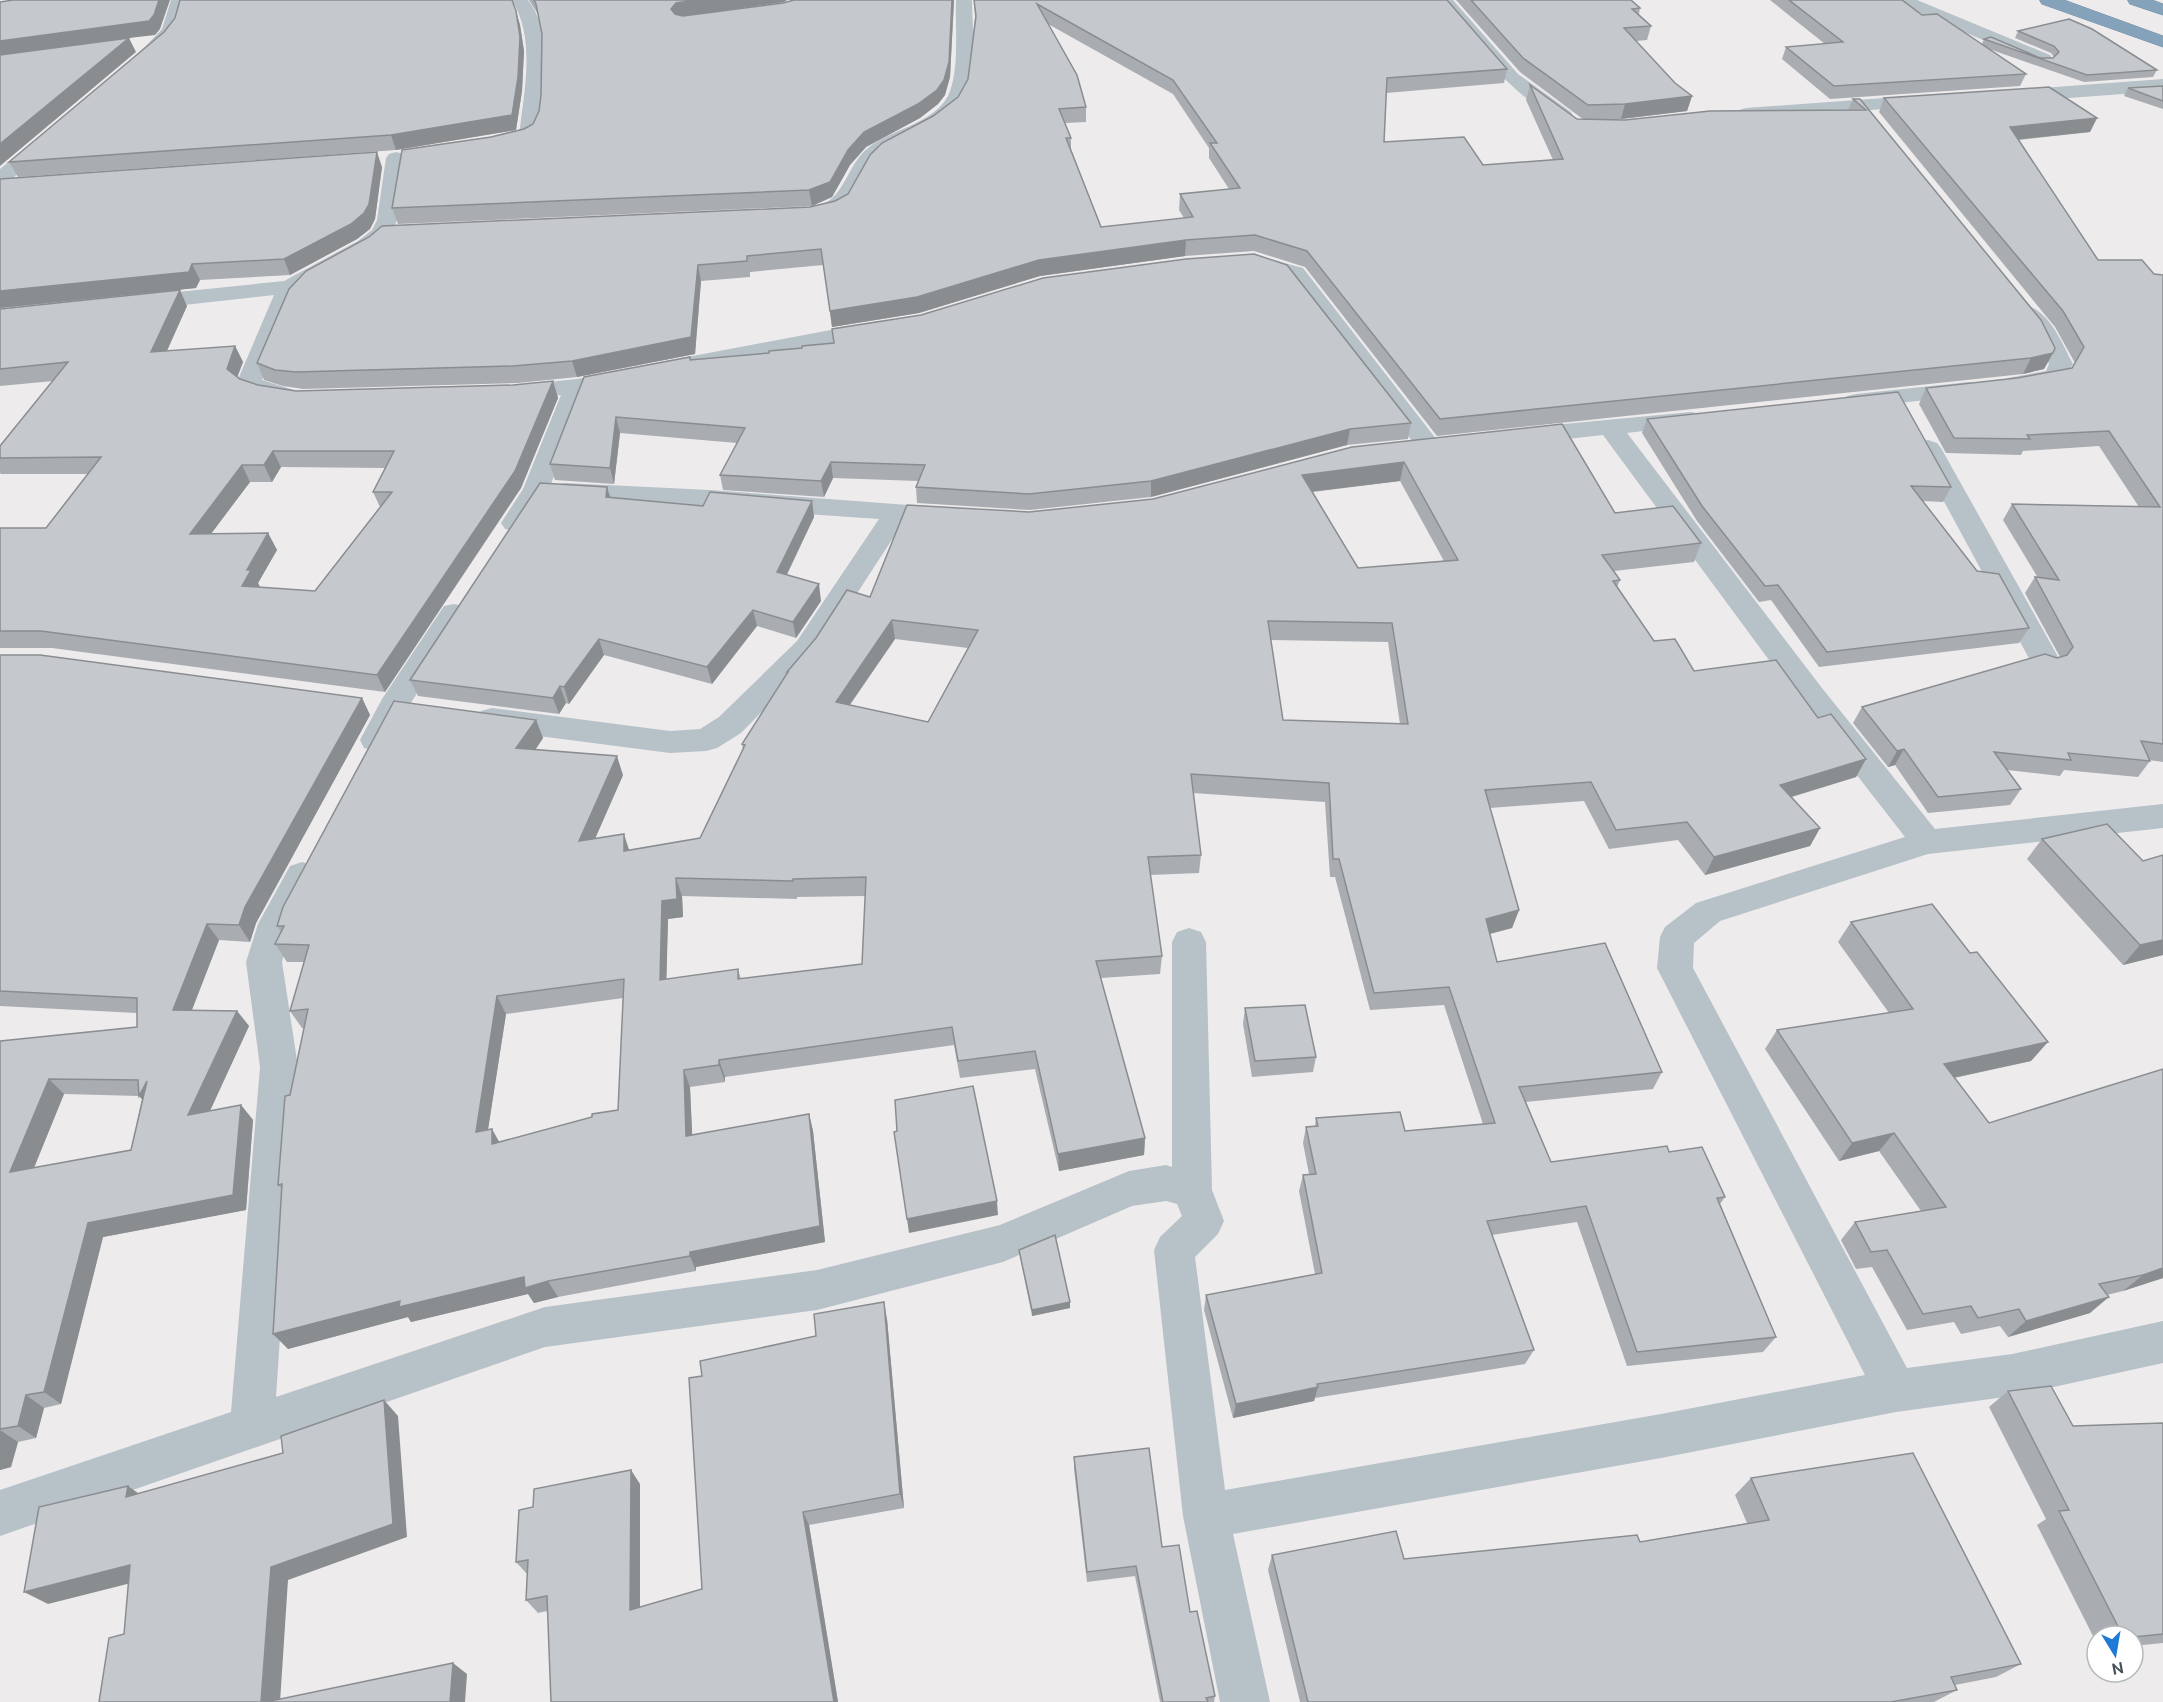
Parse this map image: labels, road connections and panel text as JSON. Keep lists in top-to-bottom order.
{
  "north": "bottom"
}
